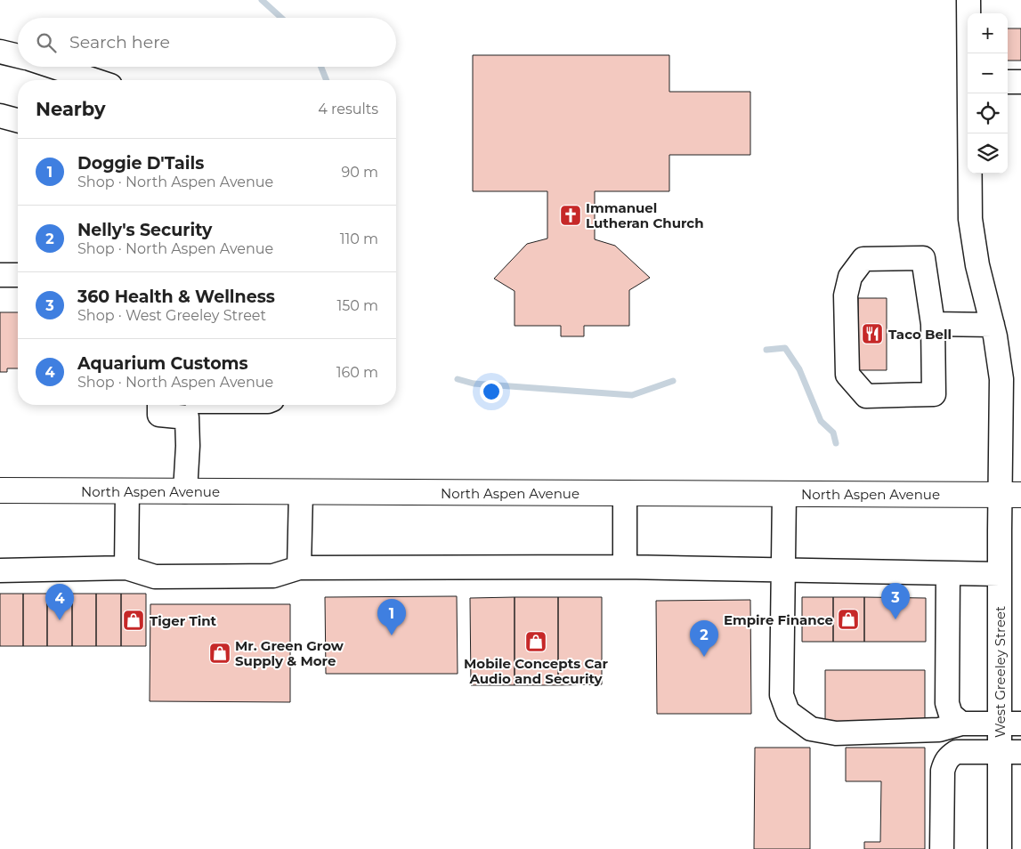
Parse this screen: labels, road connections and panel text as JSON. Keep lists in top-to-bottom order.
{
  "streets": {
    "main road": ["North Aspen Avenue"],
    "street": ["West Greeley Street"]
  },
  "crossings": [
    ["North Aspen Avenue", "West Greeley Street"]
  ],
  "places": {
    "church": ["Immanuel Lutheran Church"],
    "restaurant": ["Taco Bell"],
    "shop": [
      "Empire Finance",
      "Tiger Tint",
      "Mobile Concepts Car Audio and Security",
      "Mr. Green Grow Supply & More"
    ]
  },
  "page": {
    "map_buttons": ["+", "−"],
    "search": "Search here",
    "heading": ["Nearby", "4 results"],
    "list": [
      {
        "mark": "1",
        "name": "Doggie D'Tails",
        "note": "Shop · North Aspen Avenue",
        "value": "90 m"
      },
      {
        "mark": "2",
        "name": "Nelly's Security",
        "note": "Shop · North Aspen Avenue",
        "value": "110 m"
      },
      {
        "mark": "3",
        "name": "360 Health & Wellness",
        "note": "Shop · West Greeley Street",
        "value": "150 m"
      },
      {
        "mark": "4",
        "name": "Aquarium Customs",
        "note": "Shop · North Aspen Avenue",
        "value": "160 m"
      }
    ],
    "pins": [
      "3",
      "4",
      "1",
      "2"
    ]
  }
}
